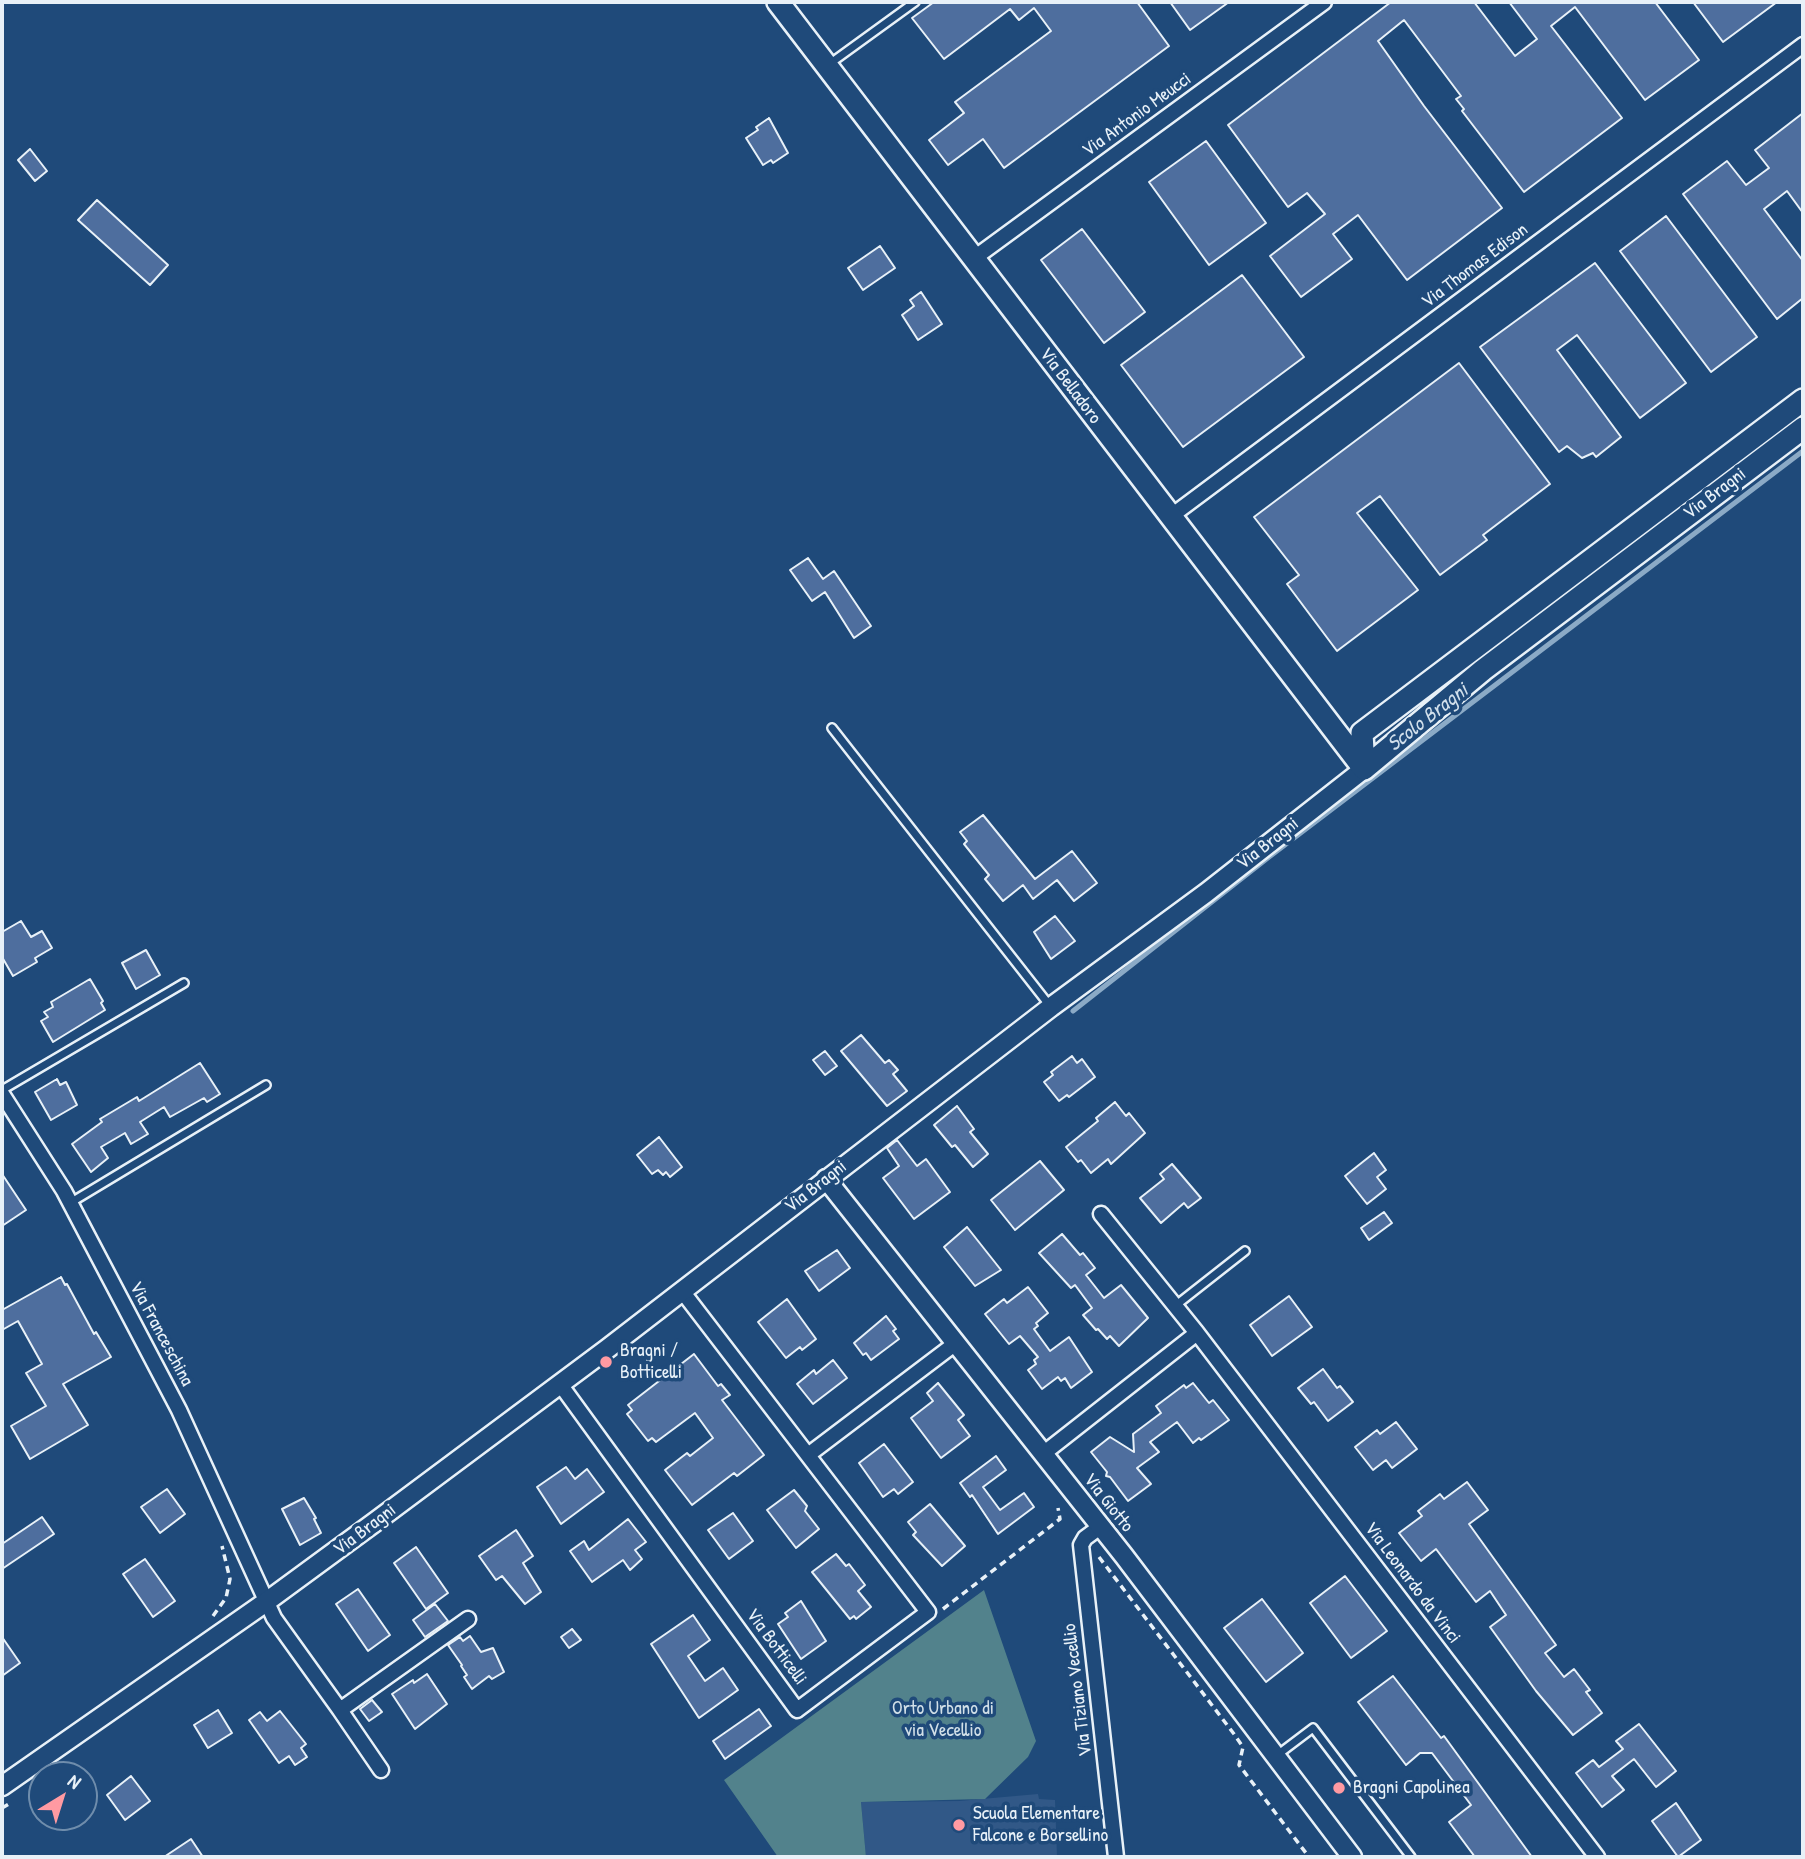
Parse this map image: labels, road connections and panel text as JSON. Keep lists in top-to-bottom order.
{
  "streets": {
    "main road": ["Via Belladoro", "Via Bragni"],
    "street": [
      "Via Antonio Meucci",
      "Via Thomas Edison",
      "Via Franceschina",
      "Via Giotto",
      "Via Leonardo da Vinci",
      "Via Botticelli",
      "Via Tiziano Vecellio"
    ]
  },
  "crossings": [
    ["Via Antonio Meucci", "Via Belladoro"],
    ["Via Thomas Edison", "Via Belladoro"],
    ["Via Belladoro", "Via Bragni"],
    ["Via Bragni", "Via Franceschina"],
    ["Via Bragni", "Via Giotto"],
    ["Via Bragni", "Via Botticelli"],
    ["Via Giotto", "Via Tiziano Vecellio"]
  ],
  "water": ["Scolo Bragni"],
  "parks": ["Orto Urbano di via Vecellio"],
  "places": ["Bragni / Botticelli", "Bragni Capolinea", "Scuola Elementare Falcone e Borsellino"],
  "north": "top right"
}
